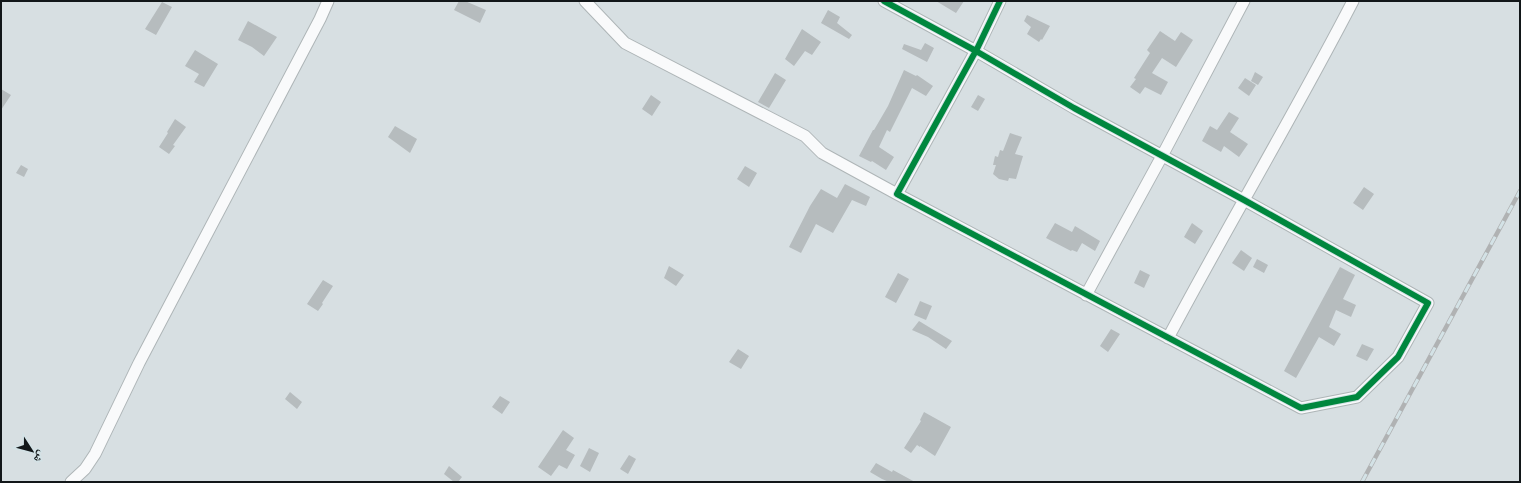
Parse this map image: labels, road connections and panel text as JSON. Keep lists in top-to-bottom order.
{
  "north": "bottom right"
}
